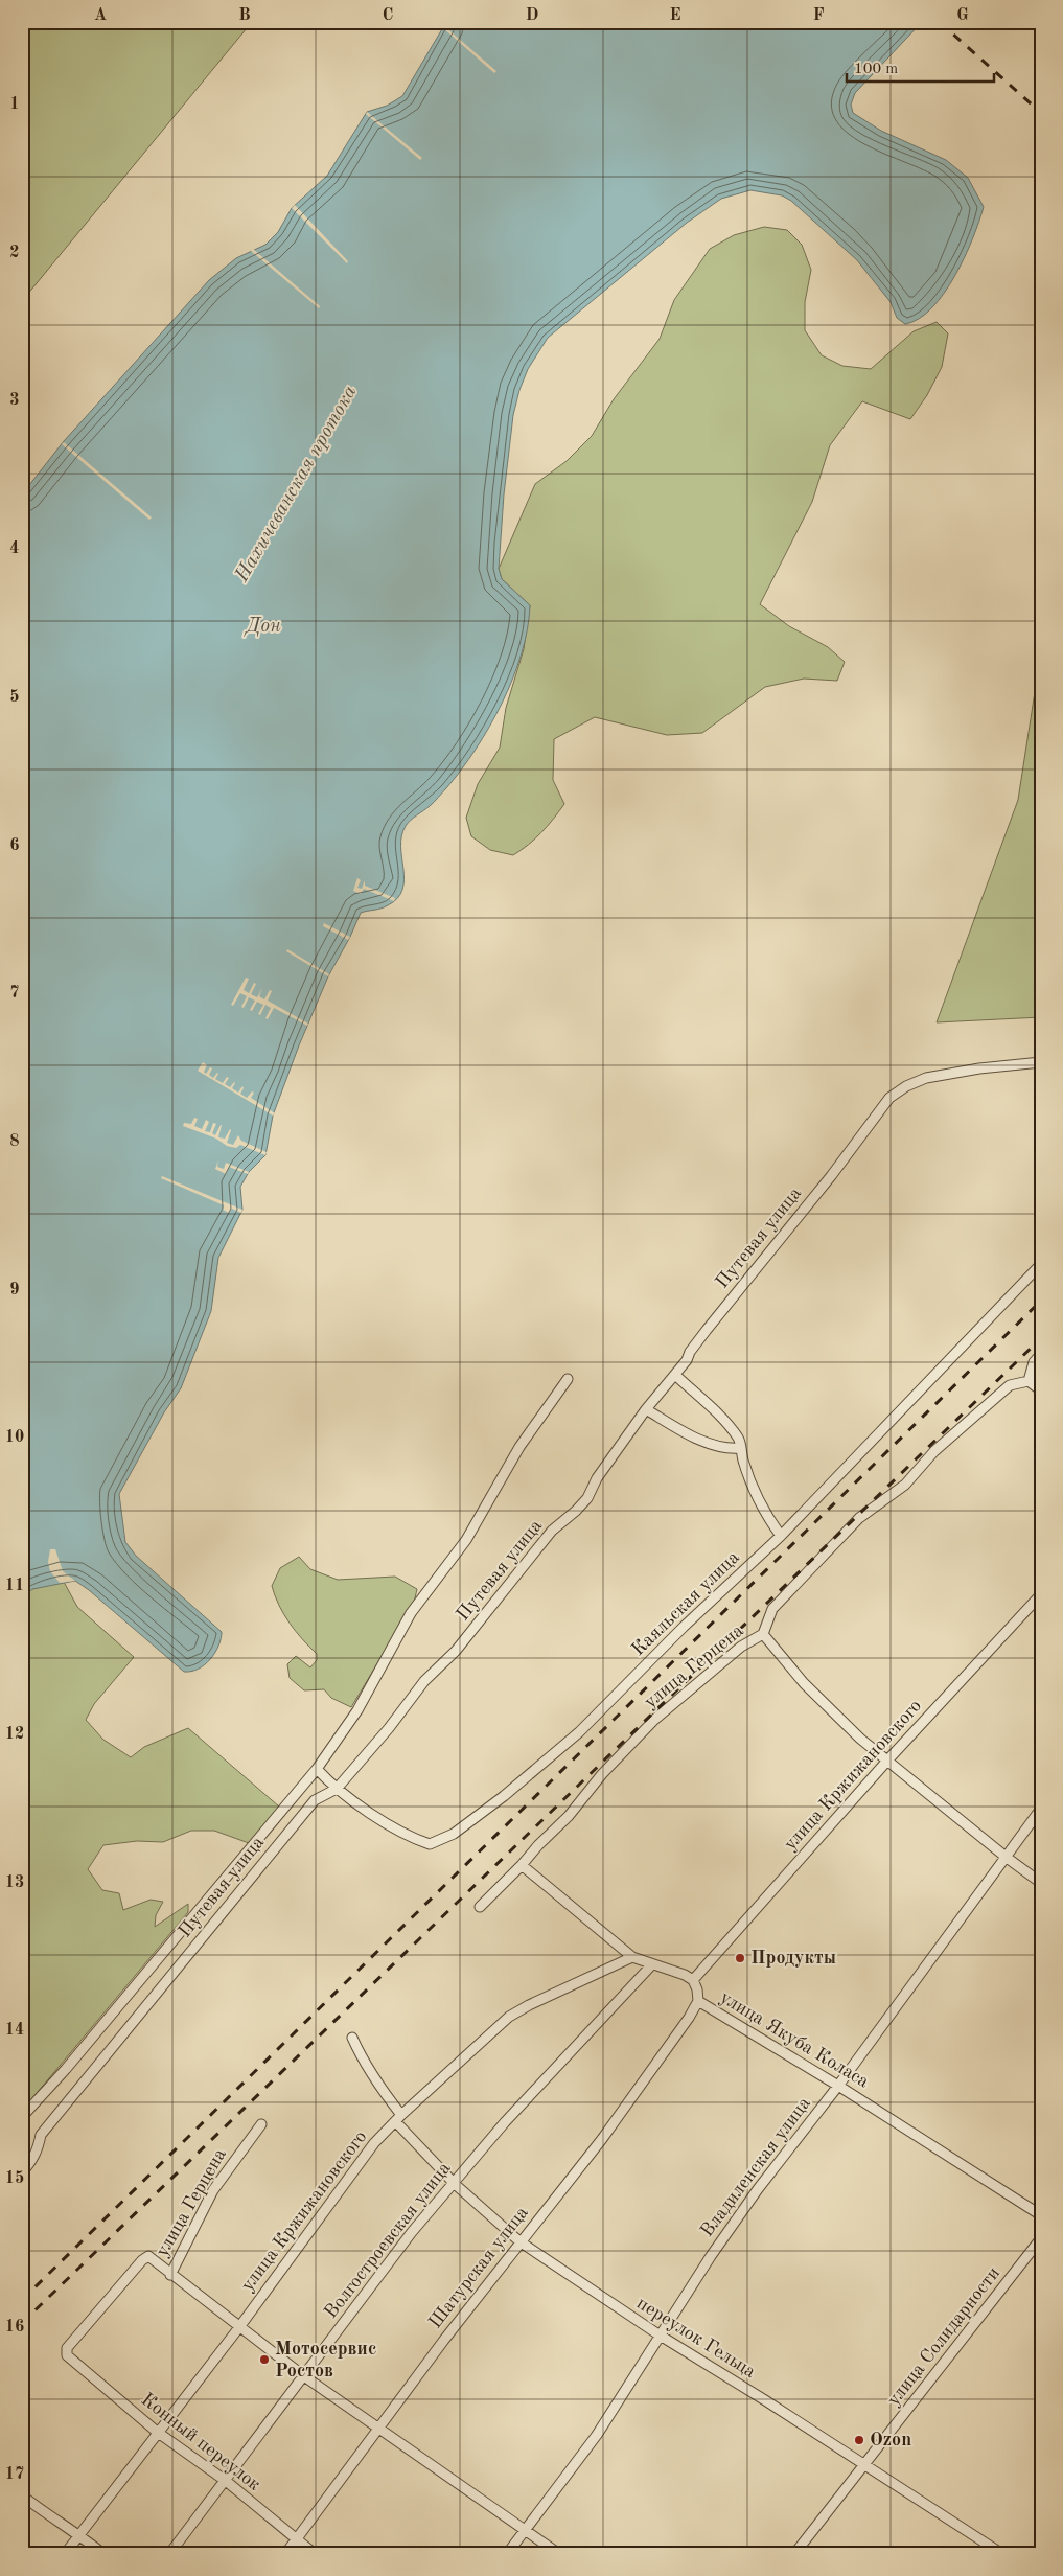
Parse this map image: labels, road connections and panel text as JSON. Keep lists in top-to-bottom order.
{
  "streets": {
    "street": [
      "Путевая улица",
      "Каяльская улица",
      "улица Герцена",
      "улица Кржижановского",
      "улица Якуба Коласа",
      "Владиленская улица",
      "Волгостроевская улица",
      "Шатурская улица",
      "улица Солидарности",
      "переулок Гельца",
      "Конный переулок"
    ]
  },
  "crossings": [
    ["Путевая улица", "Каяльская улица"],
    ["улица Герцена", "Конный переулок"],
    ["улица Кржижановского", "улица Якуба Коласа"],
    ["улица Кржижановского", "переулок Гельца"],
    ["улица Кржижановского", "Конный переулок"],
    ["улица Якуба Коласа", "Владиленская улица"],
    ["улица Якуба Коласа", "Шатурская улица"],
    ["Владиленская улица", "переулок Гельца"],
    ["Волгостроевская улица", "переулок Гельца"],
    ["Волгостроевская улица", "Конный переулок"],
    ["Шатурская улица", "переулок Гельца"],
    ["Шатурская улица", "Конный переулок"],
    ["улица Солидарности", "переулок Гельца"]
  ],
  "water": ["Нахичеванская протока", "Дон"],
  "places": ["Продукты", "Мотосервис Ростов", "Ozon"],
  "scale_bar": "100 m",
  "grid": {
    "columns": [
      "A",
      "B",
      "C",
      "D",
      "E",
      "F",
      "G"
    ],
    "rows": [
      "1",
      "2",
      "3",
      "4",
      "5",
      "6",
      "7",
      "8",
      "9",
      "10",
      "11",
      "12",
      "13",
      "14",
      "15",
      "16",
      "17"
    ]
  }
}
